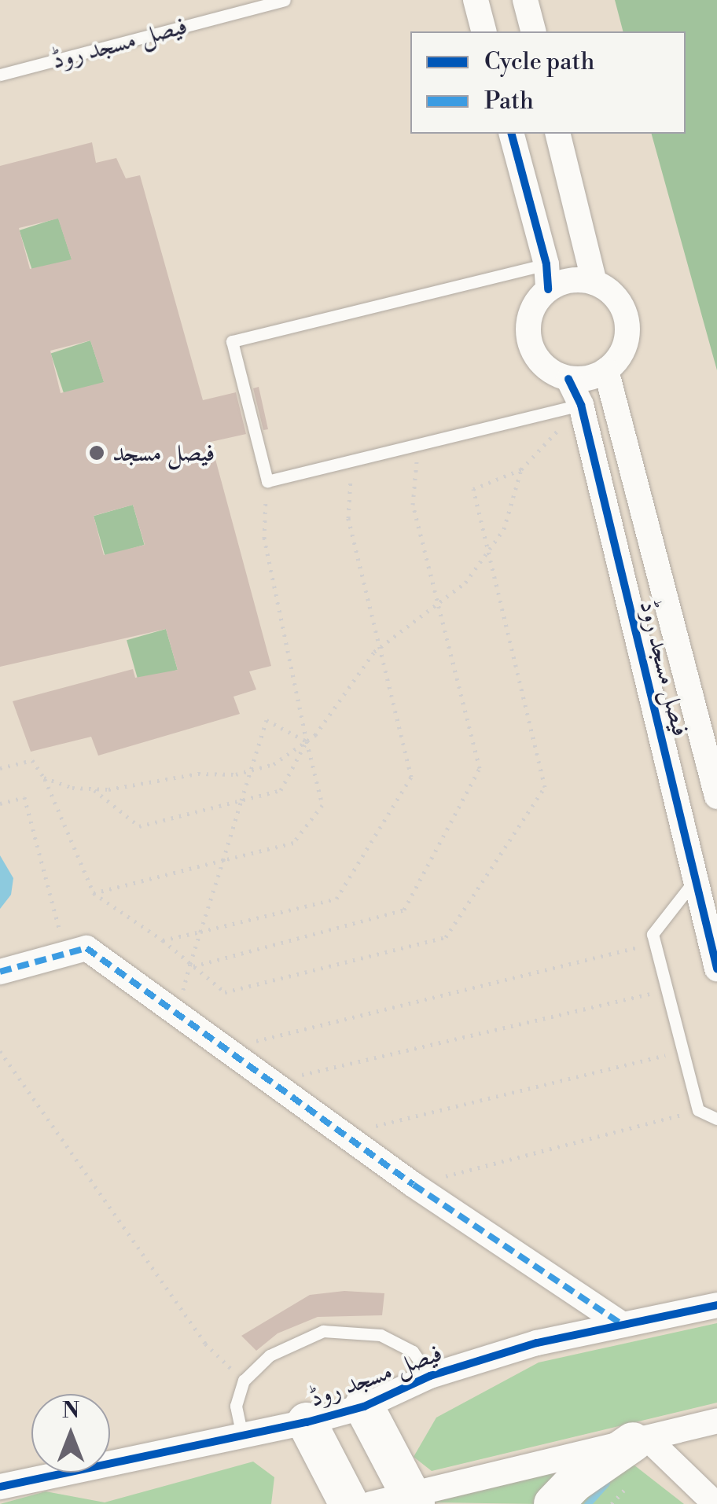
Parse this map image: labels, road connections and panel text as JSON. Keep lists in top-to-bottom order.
{
  "streets": {
    "street": ["فیصل مسجد روڈ"]
  },
  "places": ["فیصل مسجد"],
  "legend": ["Cycle path", "Path"],
  "north": "top"
}
